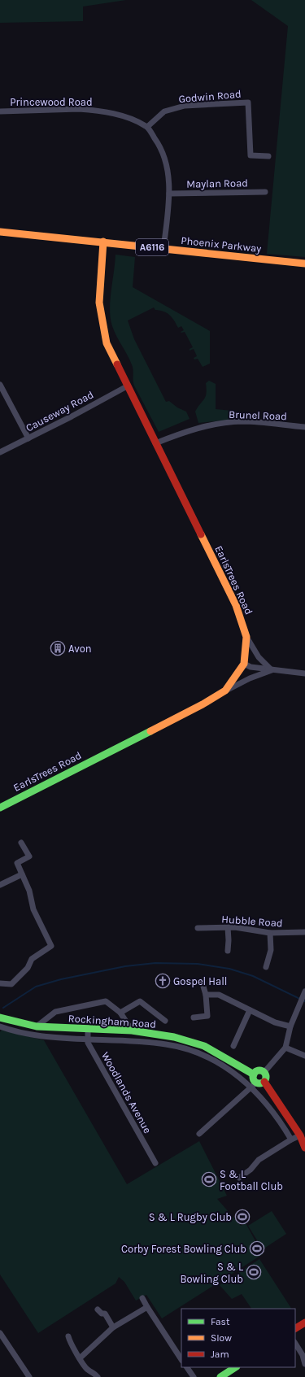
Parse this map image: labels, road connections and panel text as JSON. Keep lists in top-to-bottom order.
{
  "streets": {
    "street": [
      "Godwin Road",
      "Princewood Road",
      "Maylan Road",
      "Phoenix Parkway",
      "A6116",
      "Causeway Road",
      "Brunel Road",
      "EarlsTrees Road",
      "Hubble Road",
      "Rockingham Road",
      "Woodlands Avenue"
    ]
  },
  "crossings": [
    ["Godwin Road", "Princewood Road"],
    ["Phoenix Parkway", "EarlsTrees Road"],
    ["Causeway Road", "EarlsTrees Road"],
    ["Brunel Road", "EarlsTrees Road"]
  ],
  "places": {
    "building": ["Avon"],
    "church": ["Gospel Hall"],
    "sports": [
      "S & L Football Club",
      "S & L Rugby Club",
      "Corby Forest Bowling Club",
      "S & L Bowling Club"
    ]
  },
  "legend": ["Fast", "Slow", "Jam"]
}
